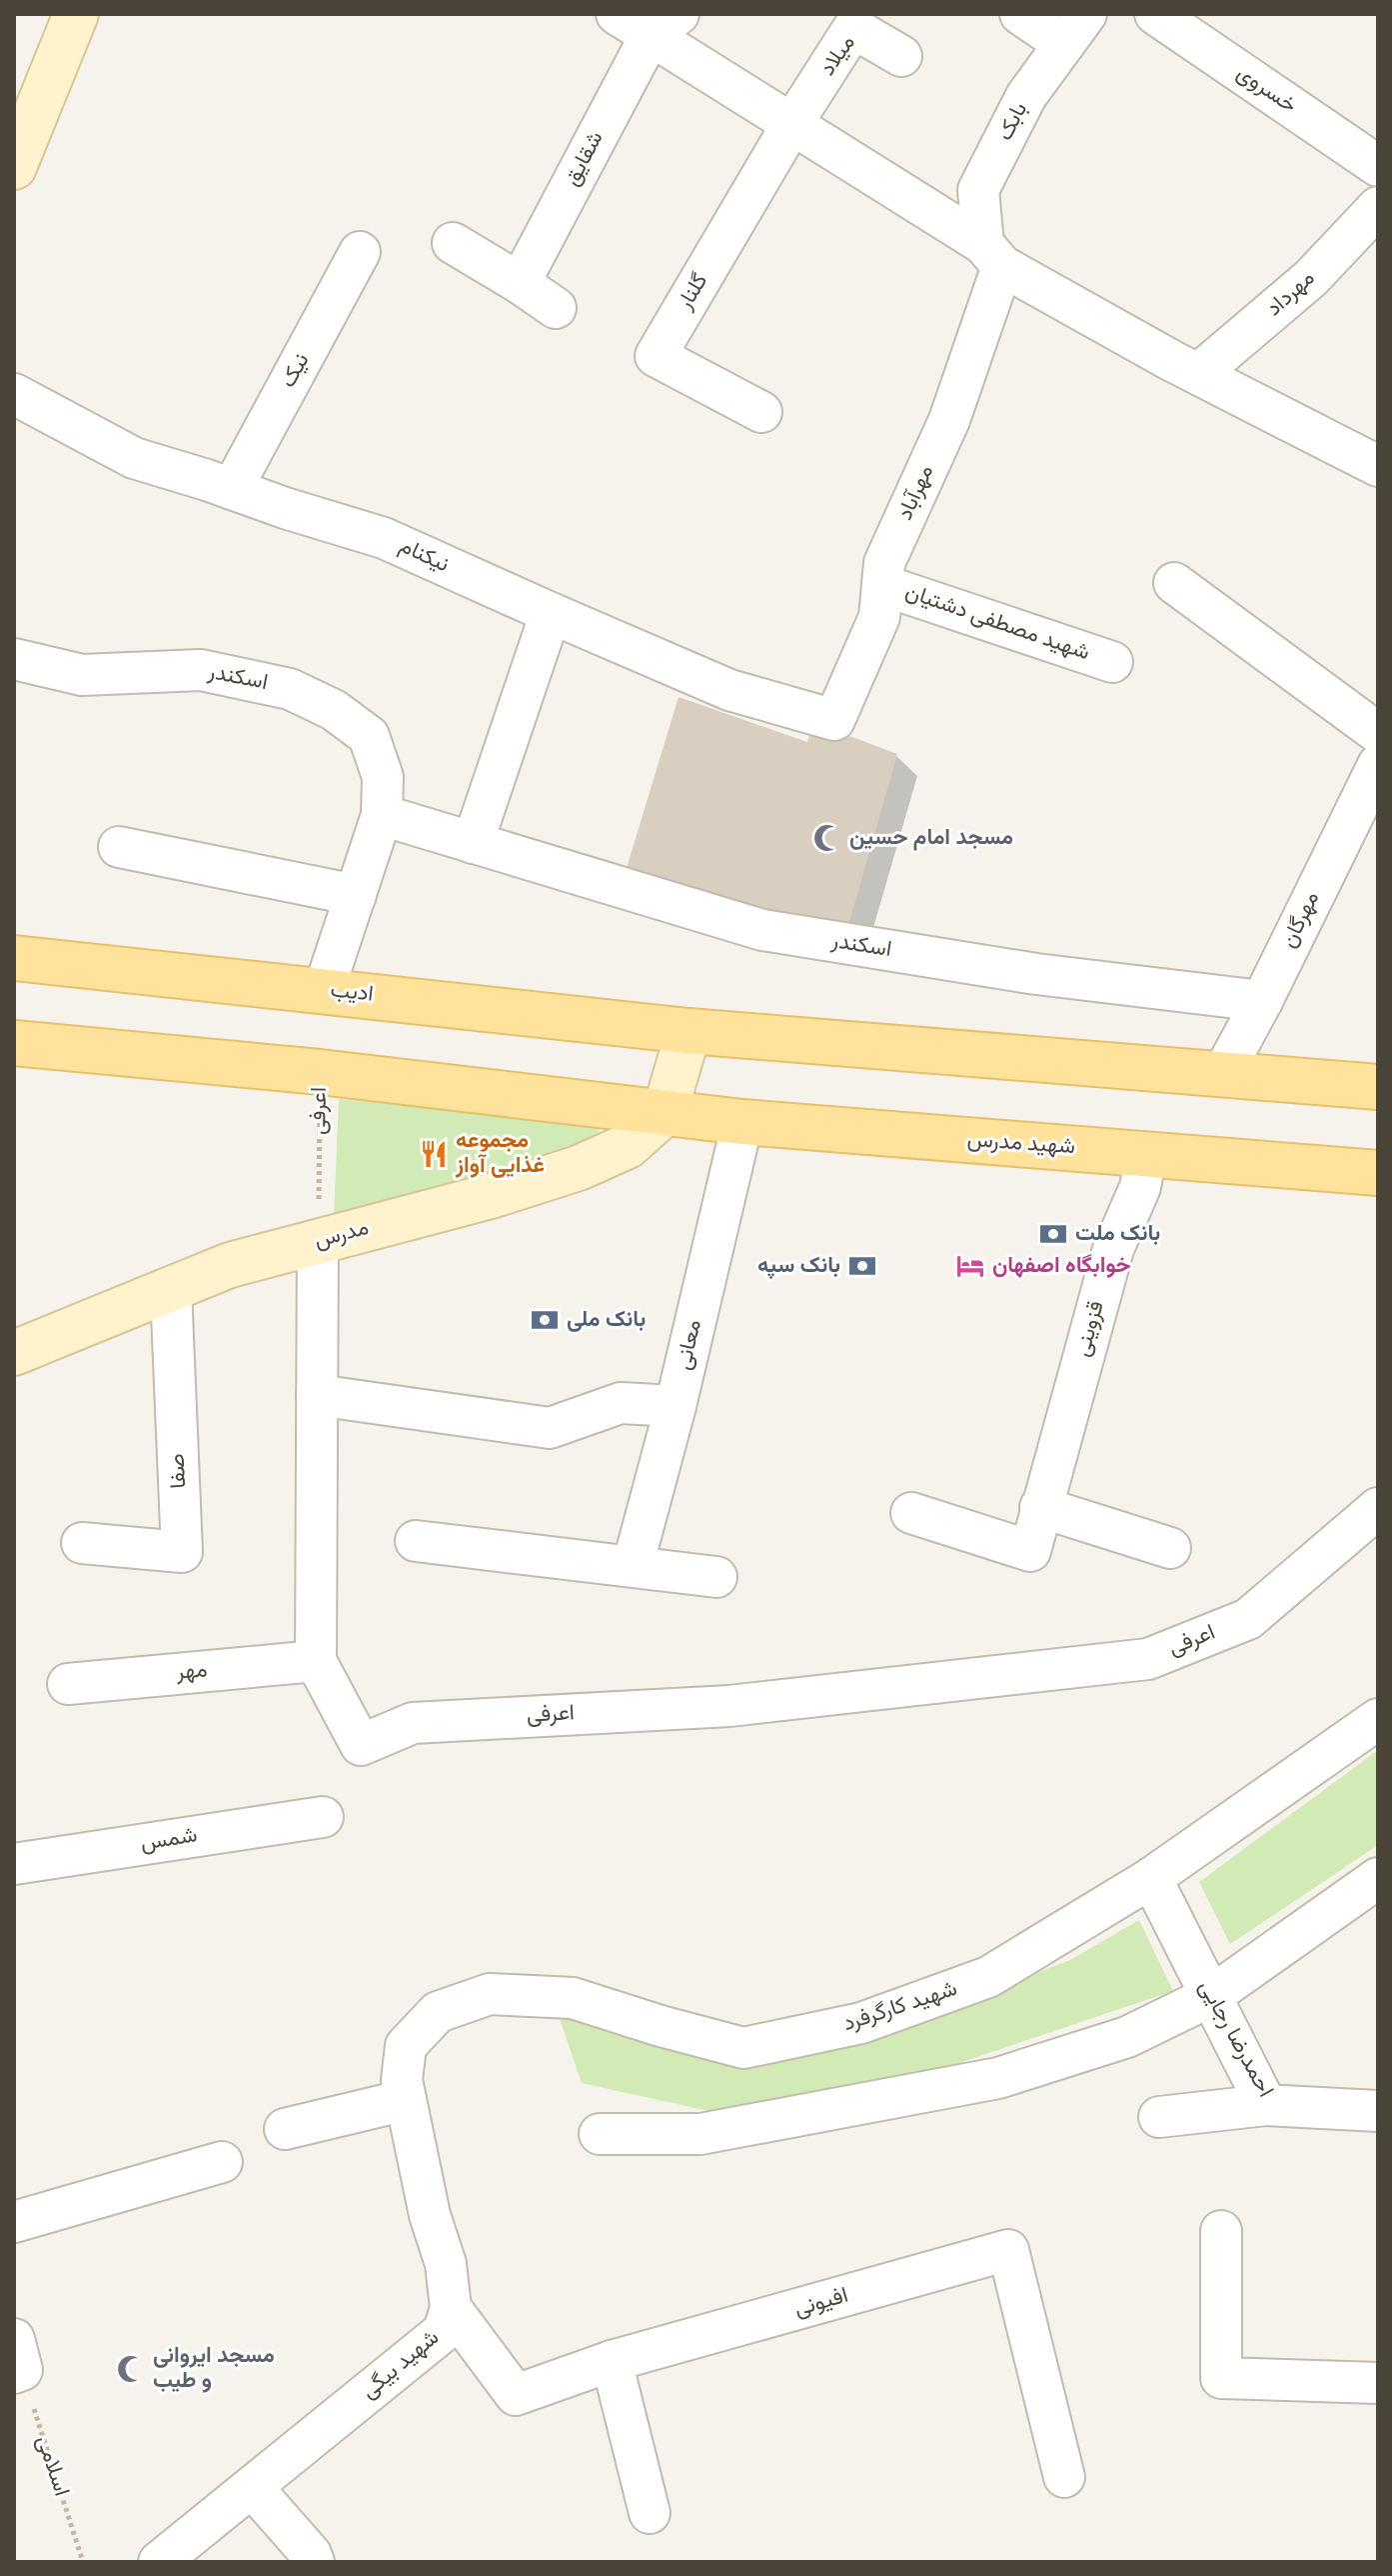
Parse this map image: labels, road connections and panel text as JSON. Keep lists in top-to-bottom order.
{
  "streets": {
    "main road": ["ادیب", "شهید مدرس", "مدرس"],
    "street": [
      "میلاد",
      "خسروی",
      "بابک",
      "شقایق",
      "گلنار",
      "مهرداد",
      "نیک",
      "مهرآباد",
      "نیکنام",
      "شهید مصطفی دشتیان",
      "اسکندر",
      "مهرگان",
      "اعرفی",
      "قزوینی",
      "معانی",
      "صفا",
      "مهر",
      "شمس",
      "شهید کارگرفرد",
      "احمدرضا رجایی",
      "افیونی",
      "شهید بیگی"
    ],
    "path": ["اسلامی"]
  },
  "crossings": [
    ["میلاد", "گلنار"],
    ["بابک", "مهرآباد"],
    ["نیک", "نیکنام"],
    ["مهرآباد", "نیکنام"],
    ["مهرآباد", "شهید مصطفی دشتیان"],
    ["اسکندر", "مهرگان"],
    ["اسکندر", "ادیب"],
    ["اعرفی", "مدرس"],
    ["اعرفی", "مهر"],
    ["شهید مدرس", "مدرس"],
    ["شهید مدرس", "قزوینی"],
    ["شهید مدرس", "معانی"],
    ["مدرس", "صفا"],
    ["شهید کارگرفرد", "احمدرضا رجایی"],
    ["شهید کارگرفرد", "شهید بیگی"],
    ["افیونی", "شهید بیگی"]
  ],
  "places": {
    "mosque": ["مسجد امام حسین", "مسجد ایروانی و طیب"],
    "restaurant": ["مجموعه غذایی آواز"],
    "bank": ["بانک ملت", "بانک سپه", "بانک ملی"],
    "hotel": ["خوابگاه اصفهان"]
  }
}
